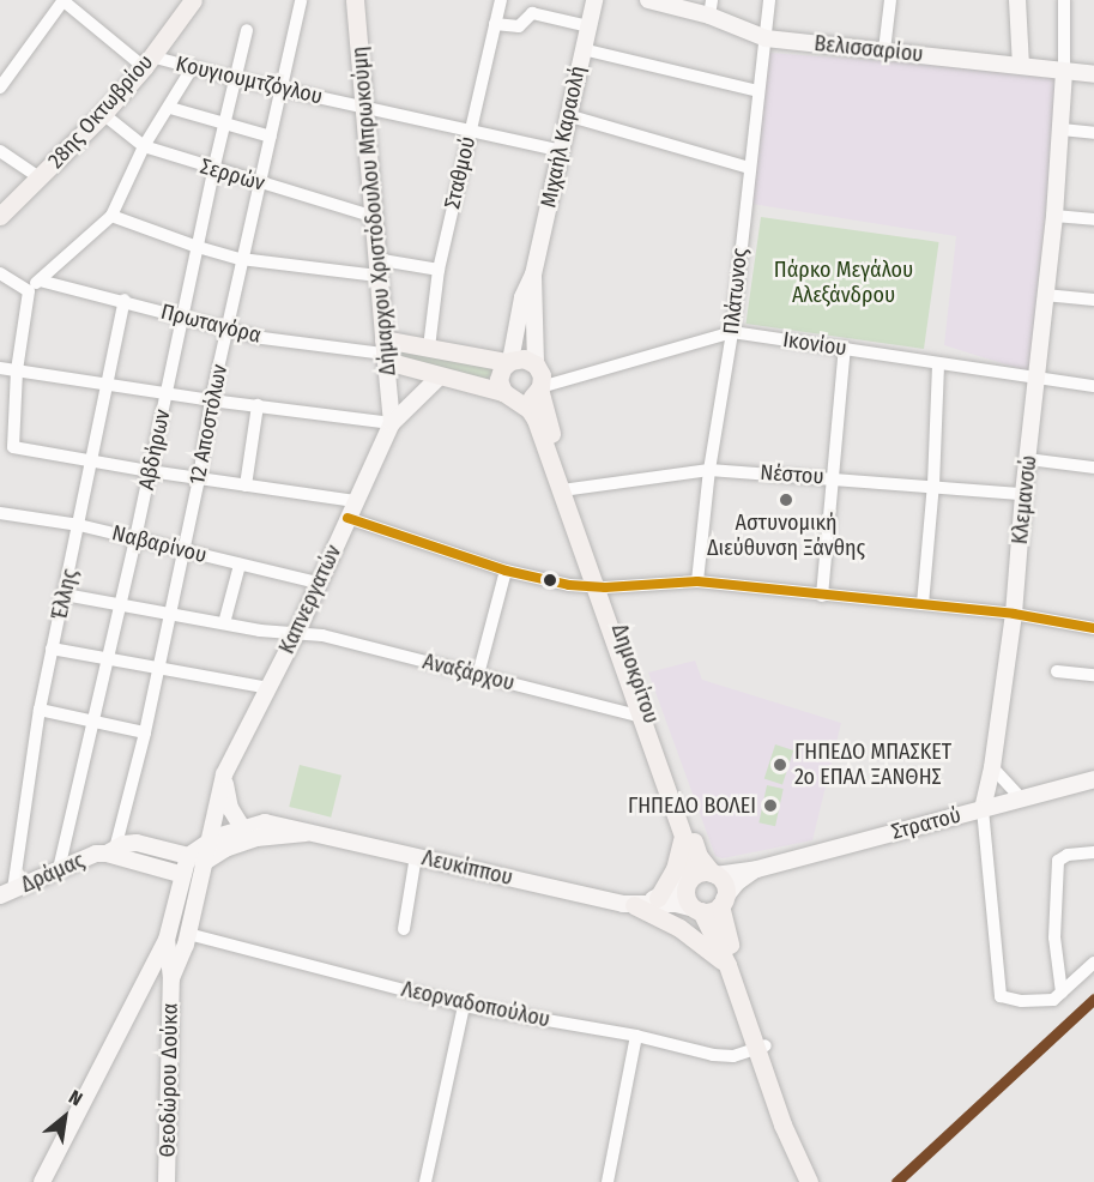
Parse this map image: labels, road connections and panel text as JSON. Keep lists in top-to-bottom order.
{
  "streets": {
    "main road": ["28ης Οκτωβρίου", "Δήμαρχου Χριστόδουλου Μπρωκούμη", "Δημοκρίτου"],
    "street": [
      "Βελισσαρίου",
      "Κουγιουμτζόγλου",
      "Μιχαήλ Καραολή",
      "Σταθμού",
      "Σερρών",
      "Πλάτωνος",
      "Πρωταγόρα",
      "Ικονίου",
      "12 Αποστόλων",
      "Αβδήρων",
      "Νέστου",
      "Κλεμανσώ",
      "Ναβαρίνου",
      "Έλλης",
      "Καπνεργατών",
      "Αναξάρχου",
      "Στρατού",
      "Λευκίππου",
      "Δράμας",
      "Λεορναδοπούλου",
      "Θεοδώρου Δούκα"
    ]
  },
  "crossings": [
    ["Βελισσαρίου", "Πλάτωνος"],
    ["Βελισσαρίου", "Κλεμανσώ"],
    ["Κουγιουμτζόγλου", "28ης Οκτωβρίου"],
    ["Κουγιουμτζόγλου", "Μιχαήλ Καραολή"],
    ["Κουγιουμτζόγλου", "Σταθμού"],
    ["Κουγιουμτζόγλου", "Δήμαρχου Χριστόδουλου Μπρωκούμη"],
    ["Κουγιουμτζόγλου", "12 Αποστόλων"],
    ["Κουγιουμτζόγλου", "Αβδήρων"],
    ["28ης Οκτωβρίου", "Σερρών"],
    ["Μιχαήλ Καραολή", "Ικονίου"],
    ["Μιχαήλ Καραολή", "Δημοκρίτου"],
    ["Σερρών", "Δήμαρχου Χριστόδουλου Μπρωκούμη"],
    ["Σερρών", "12 Αποστόλων"],
    ["Σερρών", "Αβδήρων"],
    ["Δήμαρχου Χριστόδουλου Μπρωκούμη", "Πρωταγόρα"],
    ["Δήμαρχου Χριστόδουλου Μπρωκούμη", "Καπνεργατών"],
    ["Πλάτωνος", "Ικονίου"],
    ["Πλάτωνος", "Νέστου"],
    ["Πρωταγόρα", "12 Αποστόλων"],
    ["Πρωταγόρα", "Αβδήρων"],
    ["Πρωταγόρα", "Έλλης"],
    ["Ικονίου", "Κλεμανσώ"],
    ["Ικονίου", "Δημοκρίτου"],
    ["12 Αποστόλων", "Ναβαρίνου"],
    ["12 Αποστόλων", "Αναξάρχου"],
    ["12 Αποστόλων", "Δράμας"],
    ["Αβδήρων", "Ναβαρίνου"],
    ["Αβδήρων", "Αναξάρχου"],
    ["Αβδήρων", "Δράμας"],
    ["Νέστου", "Κλεμανσώ"],
    ["Νέστου", "Δημοκρίτου"],
    ["Κλεμανσώ", "Στρατού"],
    ["Ναβαρίνου", "Έλλης"],
    ["Ναβαρίνου", "Καπνεργατών"],
    ["Έλλης", "Αναξάρχου"],
    ["Έλλης", "Δράμας"],
    ["Καπνεργατών", "Αναξάρχου"],
    ["Καπνεργατών", "Λευκίππου"],
    ["Καπνεργατών", "Θεοδώρου Δούκα"],
    ["Αναξάρχου", "Δημοκρίτου"],
    ["Δημοκρίτου", "Στρατού"],
    ["Δημοκρίτου", "Λευκίππου"],
    ["Στρατού", "Λευκίππου"],
    ["Λευκίππου", "Δράμας"],
    ["Λευκίππου", "Θεοδώρου Δούκα"],
    ["Δράμας", "Θεοδώρου Δούκα"],
    ["Λεορναδοπούλου", "Θεοδώρου Δούκα"]
  ],
  "parks": ["Πάρκο Μεγάλου Αλεξάνδρου"],
  "places": ["Αστυνομική Διεύθυνση Ξάνθης", "ΓΗΠΕΔΟ ΜΠΑΣΚΕΤ 2ο ΕΠΑΛ ΞΑΝΘΗΣ", "ΓΗΠΕΔΟ ΒΟΛΕΙ"],
  "north": "top right"
}
